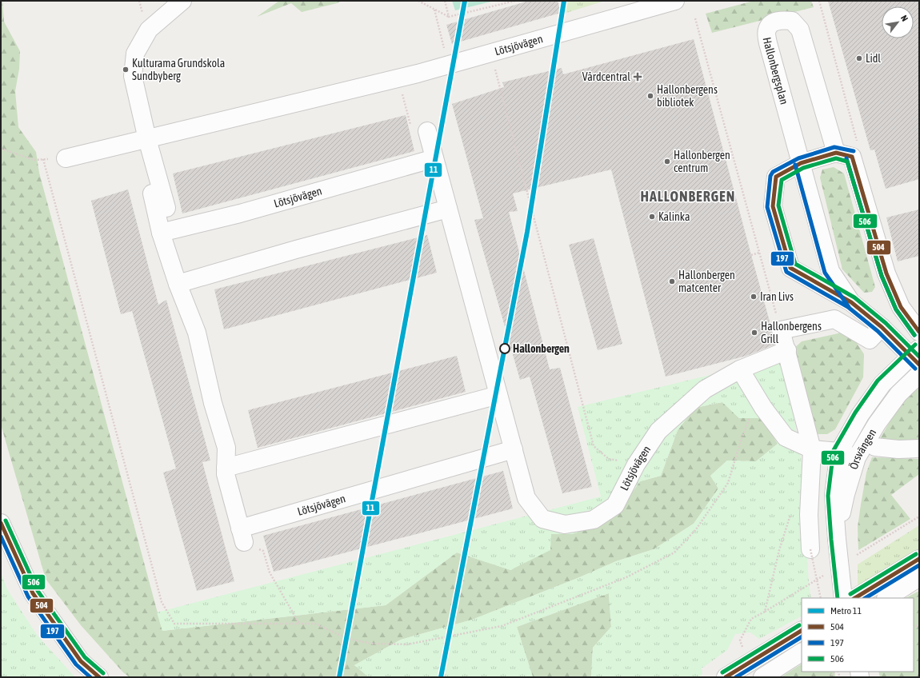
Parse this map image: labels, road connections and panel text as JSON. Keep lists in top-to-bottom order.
{
  "streets": {
    "street": ["Lötsjövägen", "Hallonbergsplan", "Örsvängen"]
  },
  "crossings": [
    ["Hallonbergsplan", "Örsvängen"]
  ],
  "districts": ["HALLONBERGEN"],
  "places": {
    "other": [
      "Lidl",
      "Kulturama Grundskola Sundbyberg",
      "Hallonbergens bibliotek",
      "Hallonbergen centrum",
      "Kalinka",
      "Hallonbergen matcenter",
      "Iran Livs",
      "Hallonbergens Grill",
      "Hallonbergen"
    ],
    "health": ["Vårdcentral"]
  },
  "lines": [
    "metro line 11",
    "transit line 197",
    "transit line 504",
    "transit line 506"
  ],
  "legend": [
    "Metro 11",
    "504",
    "197",
    "506"
  ],
  "north": "top right"
}
